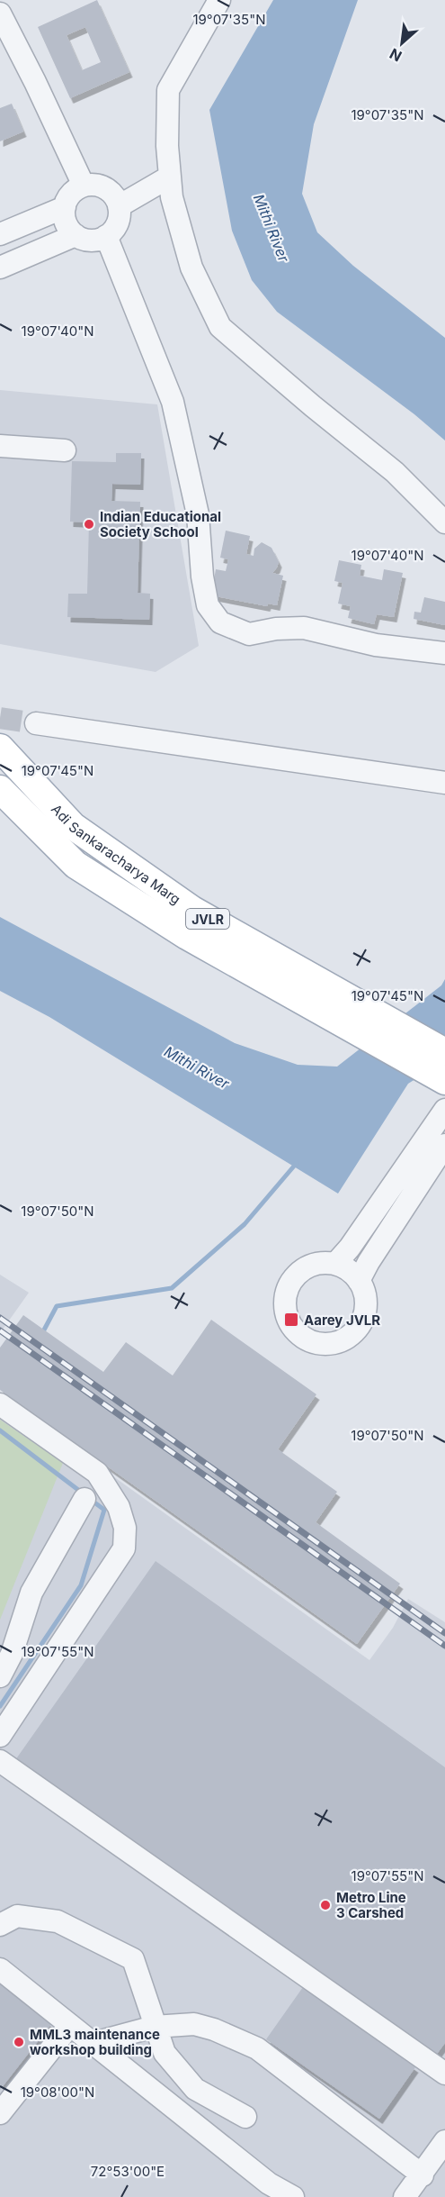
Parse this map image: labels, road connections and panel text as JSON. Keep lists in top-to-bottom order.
{
  "streets": {
    "main road": ["Adi Sankaracharya Marg", "JVLR"]
  },
  "water": ["Mithi River"],
  "places": {
    "other": ["Indian Educational Society School", "Metro Line 3 Carshed", "MML3 maintenance workshop building"],
    "transit": ["Aarey JVLR"]
  },
  "north": "bottom left",
  "coordinates": [
    "19°07'35\"N",
    "19°07'40\"N",
    "19°07'45\"N",
    "19°07'50\"N",
    "19°07'55\"N",
    "19°08'00\"N",
    "72°53'00\"E"
  ]
}
